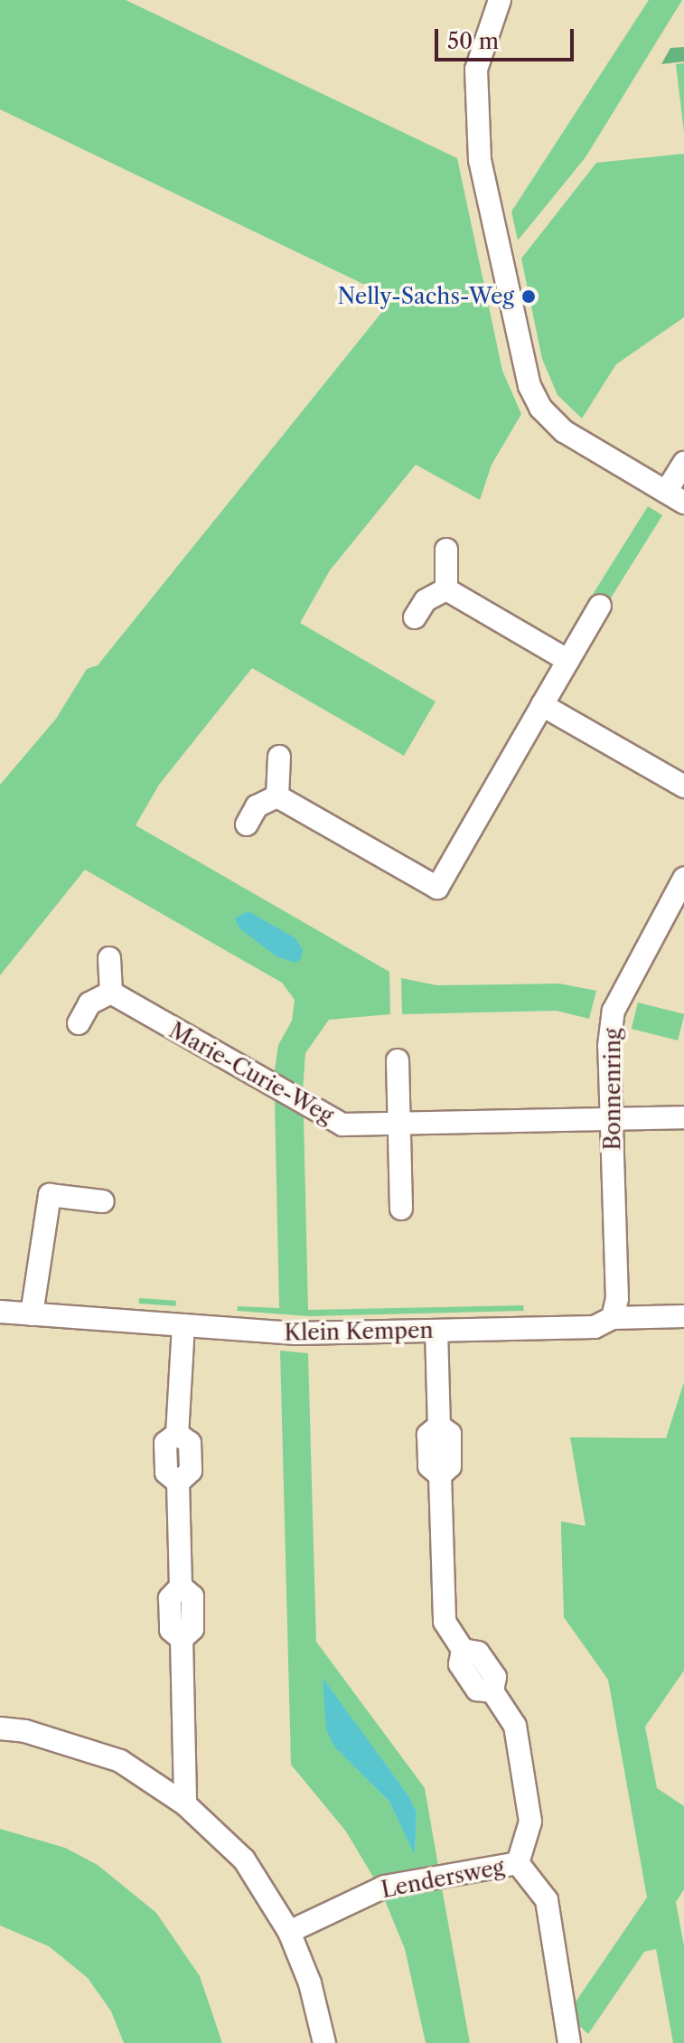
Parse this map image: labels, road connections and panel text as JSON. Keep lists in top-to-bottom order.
{
  "streets": {
    "street": [
      "Marie-Curie-Weg",
      "Bonnenring",
      "Klein Kempen",
      "Lendersweg"
    ]
  },
  "crossings": [
    ["Marie-Curie-Weg", "Bonnenring"],
    ["Bonnenring", "Klein Kempen"]
  ],
  "places": ["Nelly-Sachs-Weg"],
  "scale_bar": "50 m"
}
